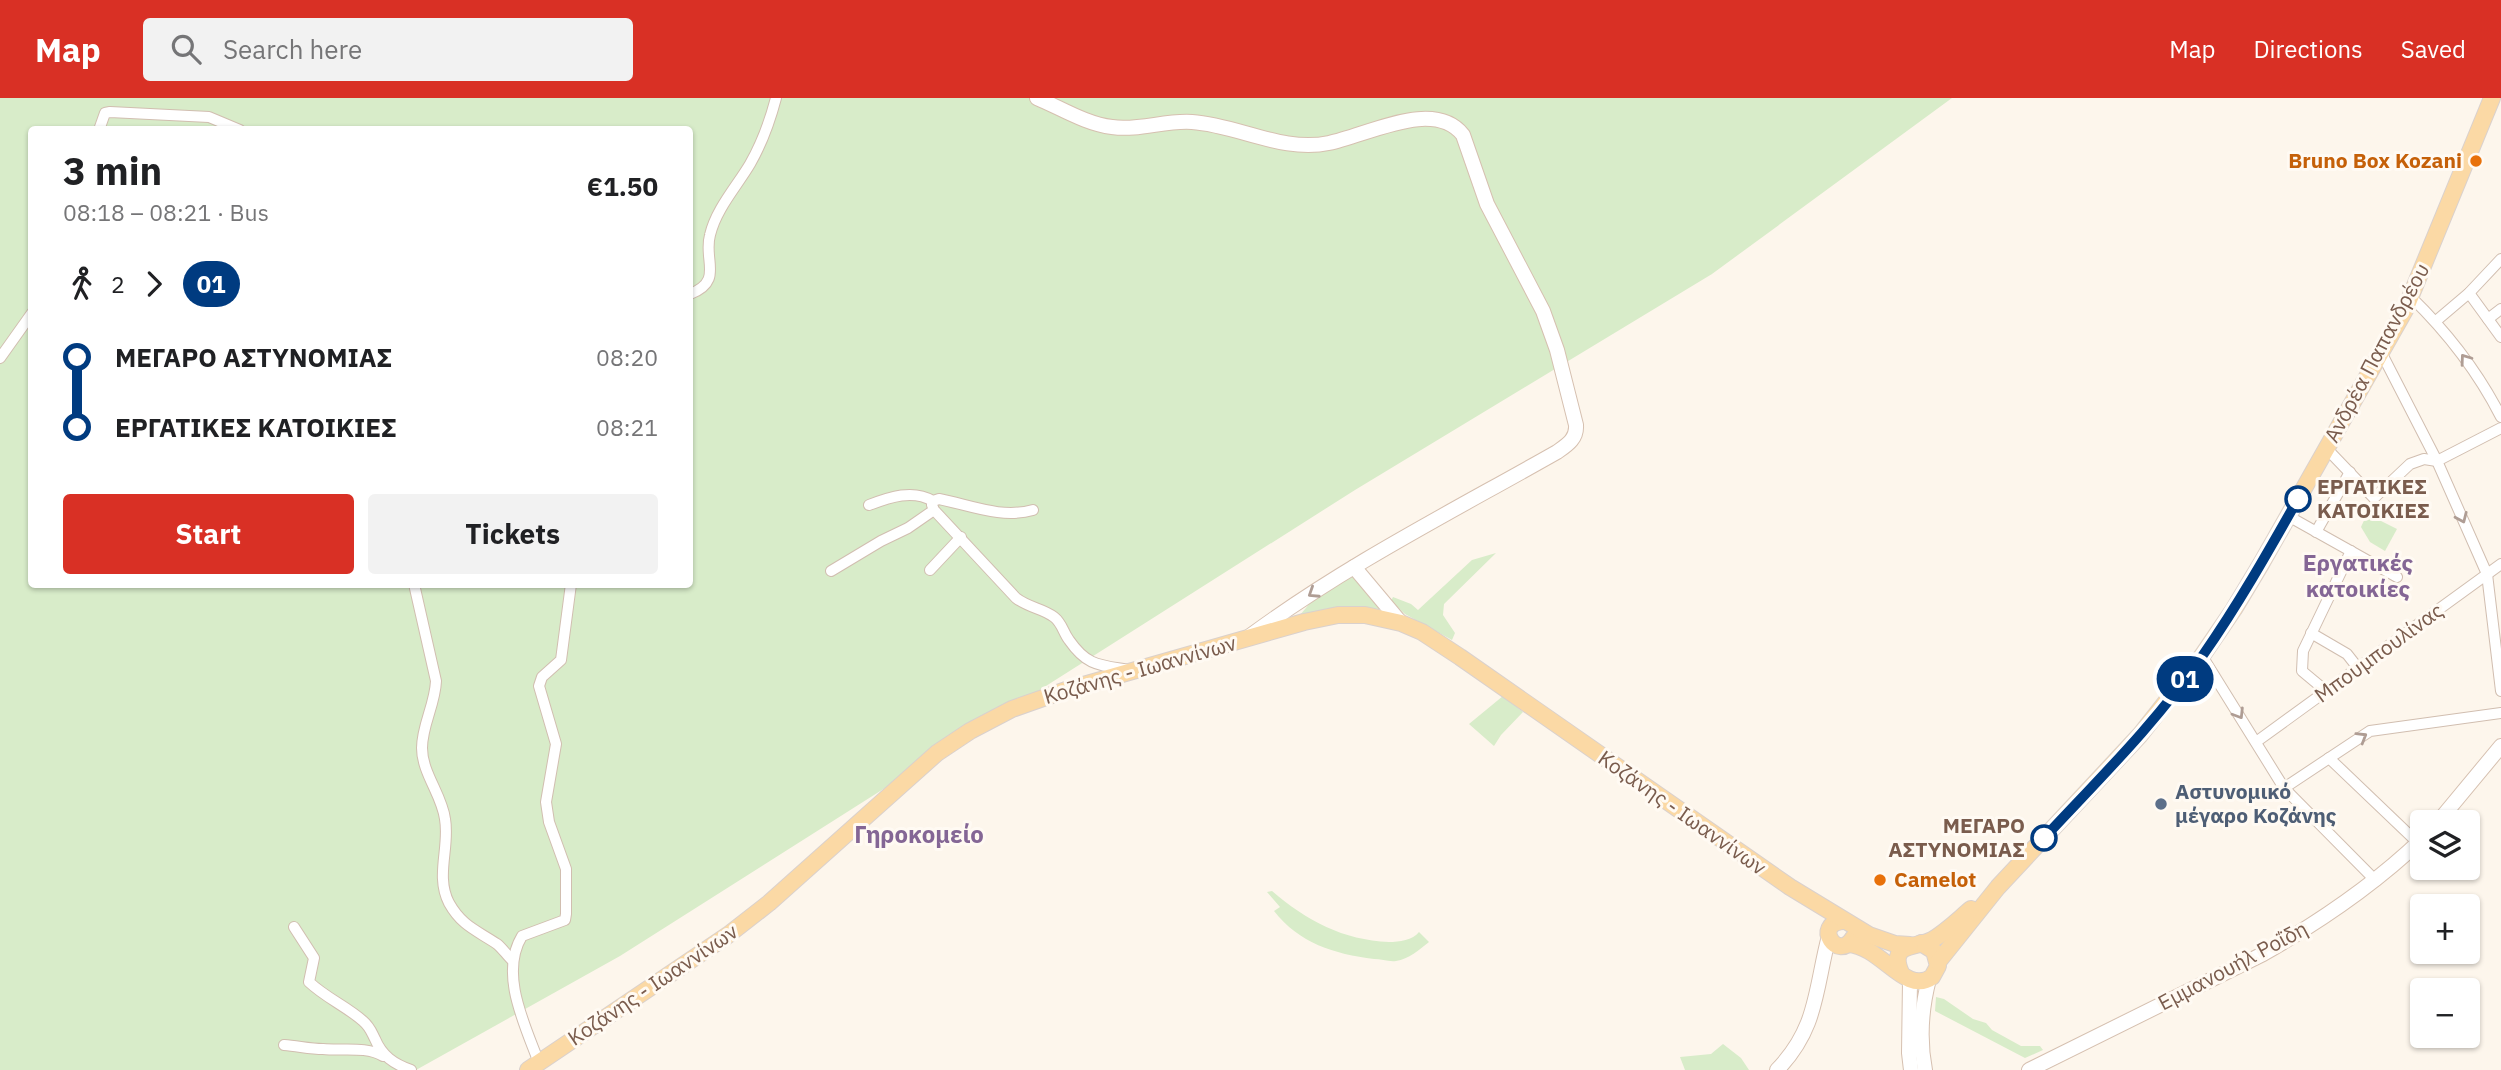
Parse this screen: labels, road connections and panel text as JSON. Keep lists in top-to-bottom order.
{
  "streets": {
    "main road": ["Ανδρέα Παπανδρέου", "Κοζάνης - Ιωαννίνων"],
    "street": ["Μπουμπουλίνας", "Εμμανουήλ Ροΐδη"]
  },
  "crossings": [
    ["Ανδρέα Παπανδρέου", "Κοζάνης - Ιωαννίνων"]
  ],
  "districts": ["Εργατικές κατοικίες", "Γηροκομείο"],
  "places": [
    "Bruno Box Kozani",
    "ΕΡΓΑΤΙΚΕΣ ΚΑΤΟΙΚΙΕΣ",
    "Αστυνομικό μέγαρο Κοζάνης",
    "ΜΕΓΑΡΟ ΑΣΤΥΝΟΜΙΑΣ",
    "Camelot"
  ],
  "lines": ["bus line 01"],
  "page": {
    "header": "Map",
    "search": "Search here",
    "nav": ["Map", "Directions", "Saved"],
    "on_map": "01",
    "heading": ["3 min", "08:18 – 08:21 · Bus", "€1.50"],
    "legs": ["2", "01"],
    "list": [
      {
        "name": "ΜΕΓΑΡΟ ΑΣΤΥΝΟΜΙΑΣ",
        "value": "08:20"
      },
      {
        "name": "ΕΡΓΑΤΙΚΕΣ ΚΑΤΟΙΚΙΕΣ",
        "value": "08:21"
      }
    ],
    "buttons": ["Start", "Tickets"],
    "map_buttons": ["+", "−"]
  }
}
